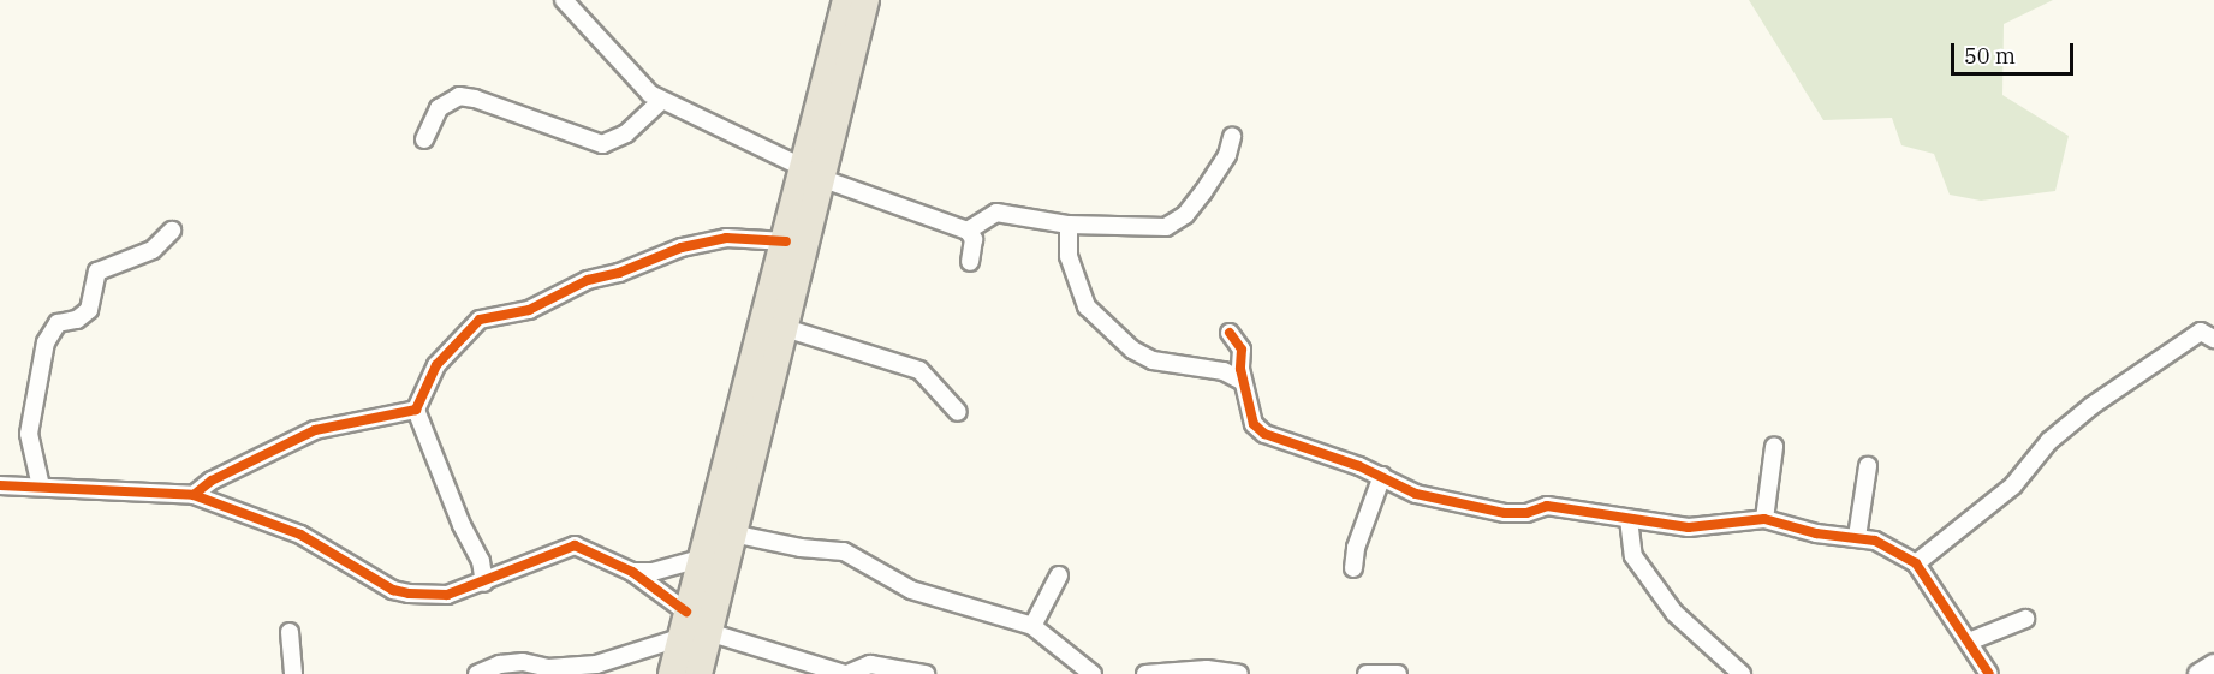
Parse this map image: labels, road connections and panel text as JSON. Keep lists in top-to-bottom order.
{
  "scale_bar": "50 m"
}
